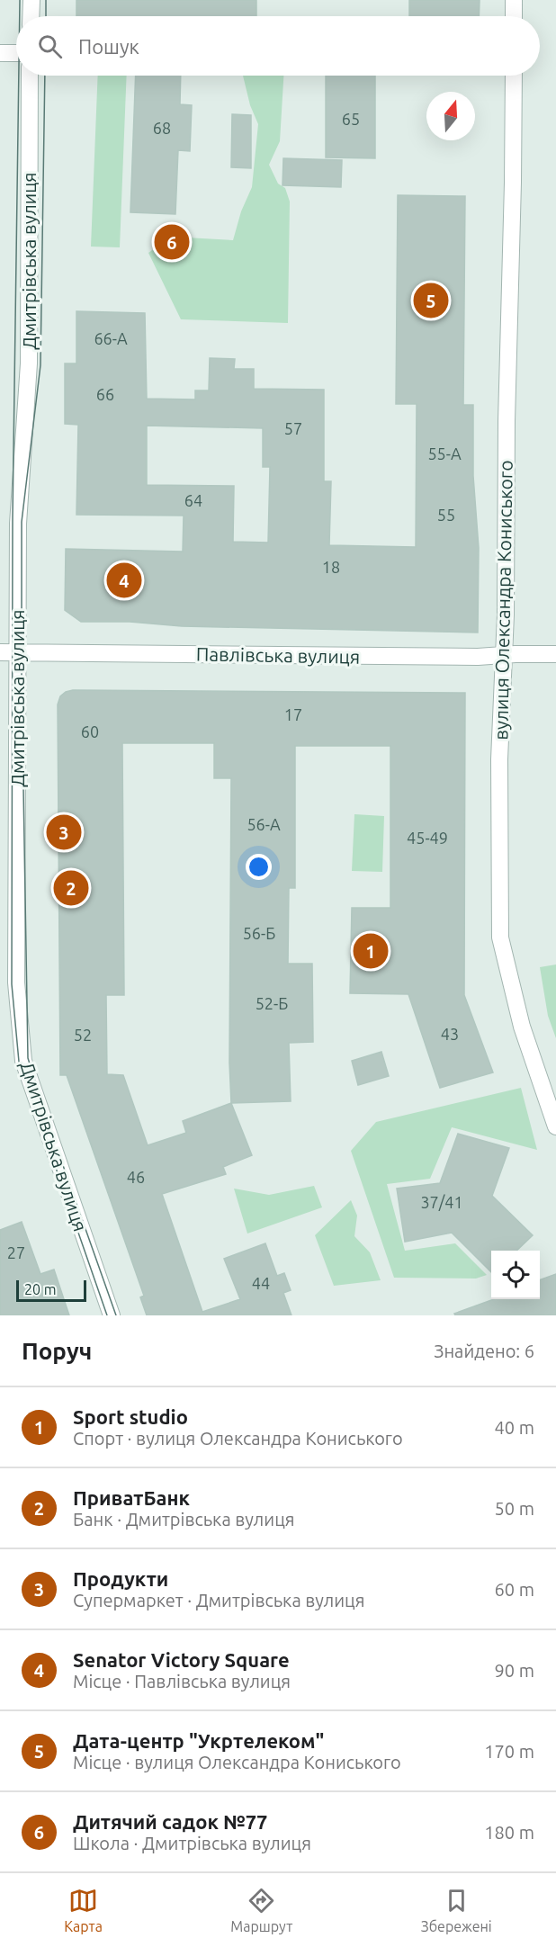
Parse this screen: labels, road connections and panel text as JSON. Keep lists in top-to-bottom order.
{
  "streets": {
    "street": ["Дмитрівська вулиця", "вулиця Олександра Кониського", "Павлівська вулиця"]
  },
  "crossings": [
    ["Дмитрівська вулиця", "Павлівська вулиця"],
    ["вулиця Олександра Кониського", "Павлівська вулиця"]
  ],
  "house_numbers": [
    "65",
    "68",
    "66-А",
    "66",
    "57",
    "55-А",
    "64",
    "55",
    "18",
    "17",
    "60",
    "56-А",
    "45-49",
    "56-Б",
    "52-Б",
    "43",
    "52",
    "46",
    "37/41",
    "27",
    "44"
  ],
  "scale_bar": "20 m",
  "north": "top",
  "page": {
    "search": "Пошук",
    "pins": [
      "6",
      "5",
      "4",
      "3",
      "2",
      "1"
    ],
    "scale": "20 m",
    "heading": ["Поруч", "Знайдено: 6"],
    "list": [
      {
        "mark": "1",
        "name": "Sport studio",
        "note": "Спорт · вулиця Олександра Кониського",
        "value": "40 m"
      },
      {
        "mark": "2",
        "name": "ПриватБанк",
        "note": "Банк · Дмитрівська вулиця",
        "value": "50 m"
      },
      {
        "mark": "3",
        "name": "Продукти",
        "note": "Супермаркет · Дмитрівська вулиця",
        "value": "60 m"
      },
      {
        "mark": "4",
        "name": "Senator Victory Square",
        "note": "Місце · Павлівська вулиця",
        "value": "90 m"
      },
      {
        "mark": "5",
        "name": "Дата-центр \"Укртелеком\"",
        "note": "Місце · вулиця Олександра Кониського",
        "value": "170 m"
      },
      {
        "mark": "6",
        "name": "Дитячий садок №77",
        "note": "Школа · Дмитрівська вулиця",
        "value": "180 m"
      }
    ],
    "nav": ["Карта", "Маршрут", "Збережені"]
  }
}
